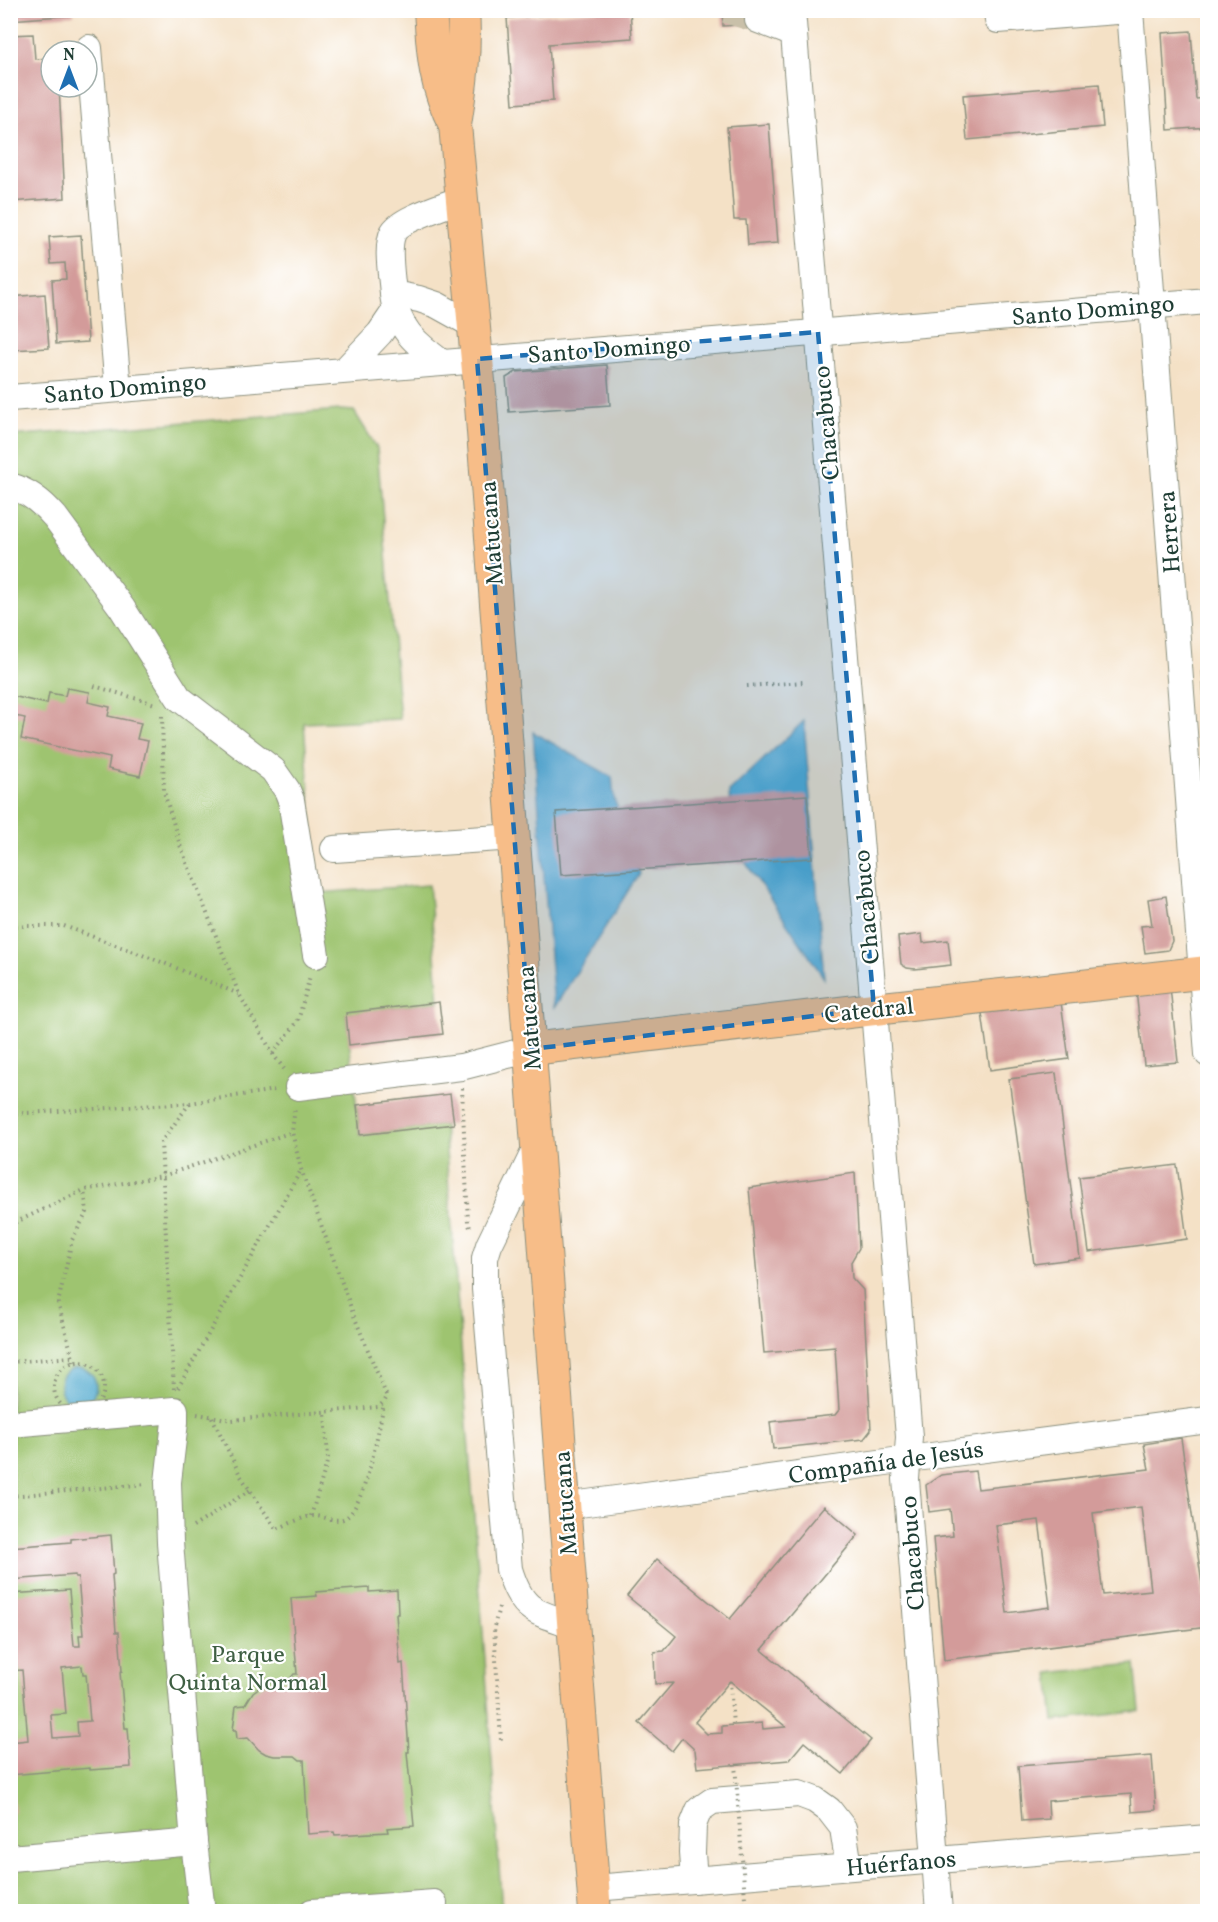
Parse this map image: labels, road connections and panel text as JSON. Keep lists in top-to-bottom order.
{
  "streets": {
    "main road": ["Matucana", "Catedral"],
    "street": [
      "Santo Domingo",
      "Chacabuco",
      "Herrera",
      "Compañía de Jesús",
      "Huérfanos"
    ]
  },
  "crossings": [
    ["Santo Domingo", "Chacabuco"],
    ["Santo Domingo", "Herrera"],
    ["Santo Domingo", "Matucana"],
    ["Chacabuco", "Catedral"],
    ["Chacabuco", "Compañía de Jesús"],
    ["Chacabuco", "Huérfanos"],
    ["Herrera", "Catedral"],
    ["Matucana", "Catedral"],
    ["Matucana", "Compañía de Jesús"],
    ["Matucana", "Huérfanos"]
  ],
  "parks": ["Parque Quinta Normal"],
  "north": "top"
}
